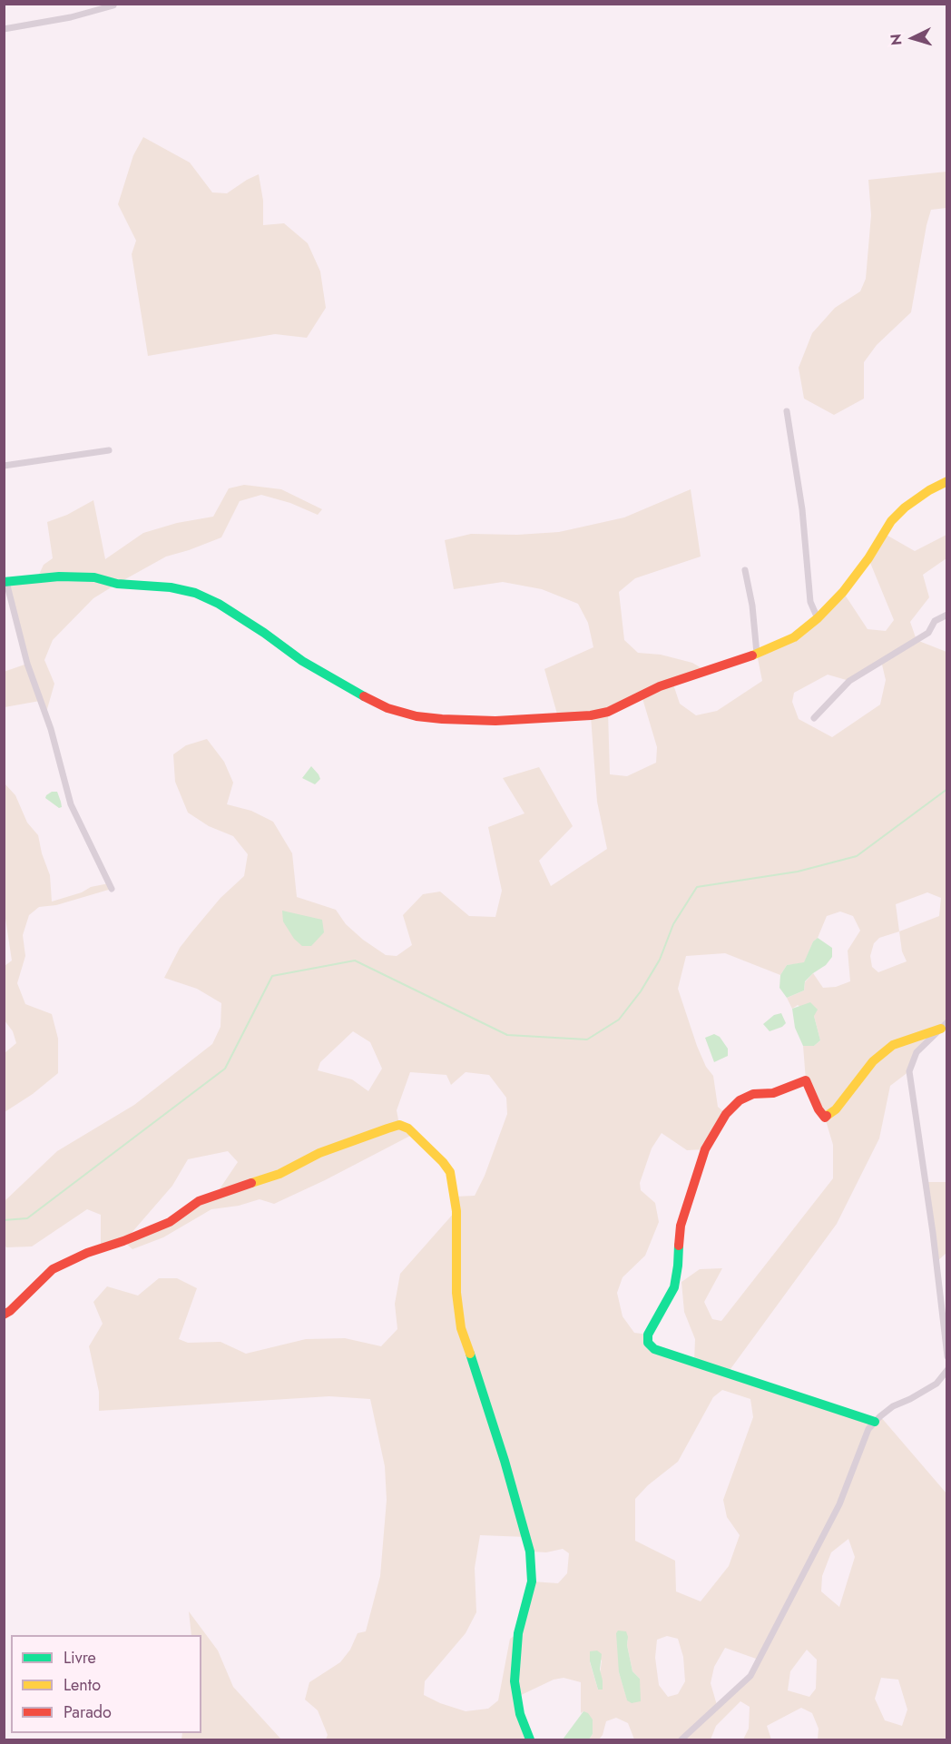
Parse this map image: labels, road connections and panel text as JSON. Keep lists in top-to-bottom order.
{
  "legend": ["Livre", "Lento", "Parado"],
  "north": "left"
}
